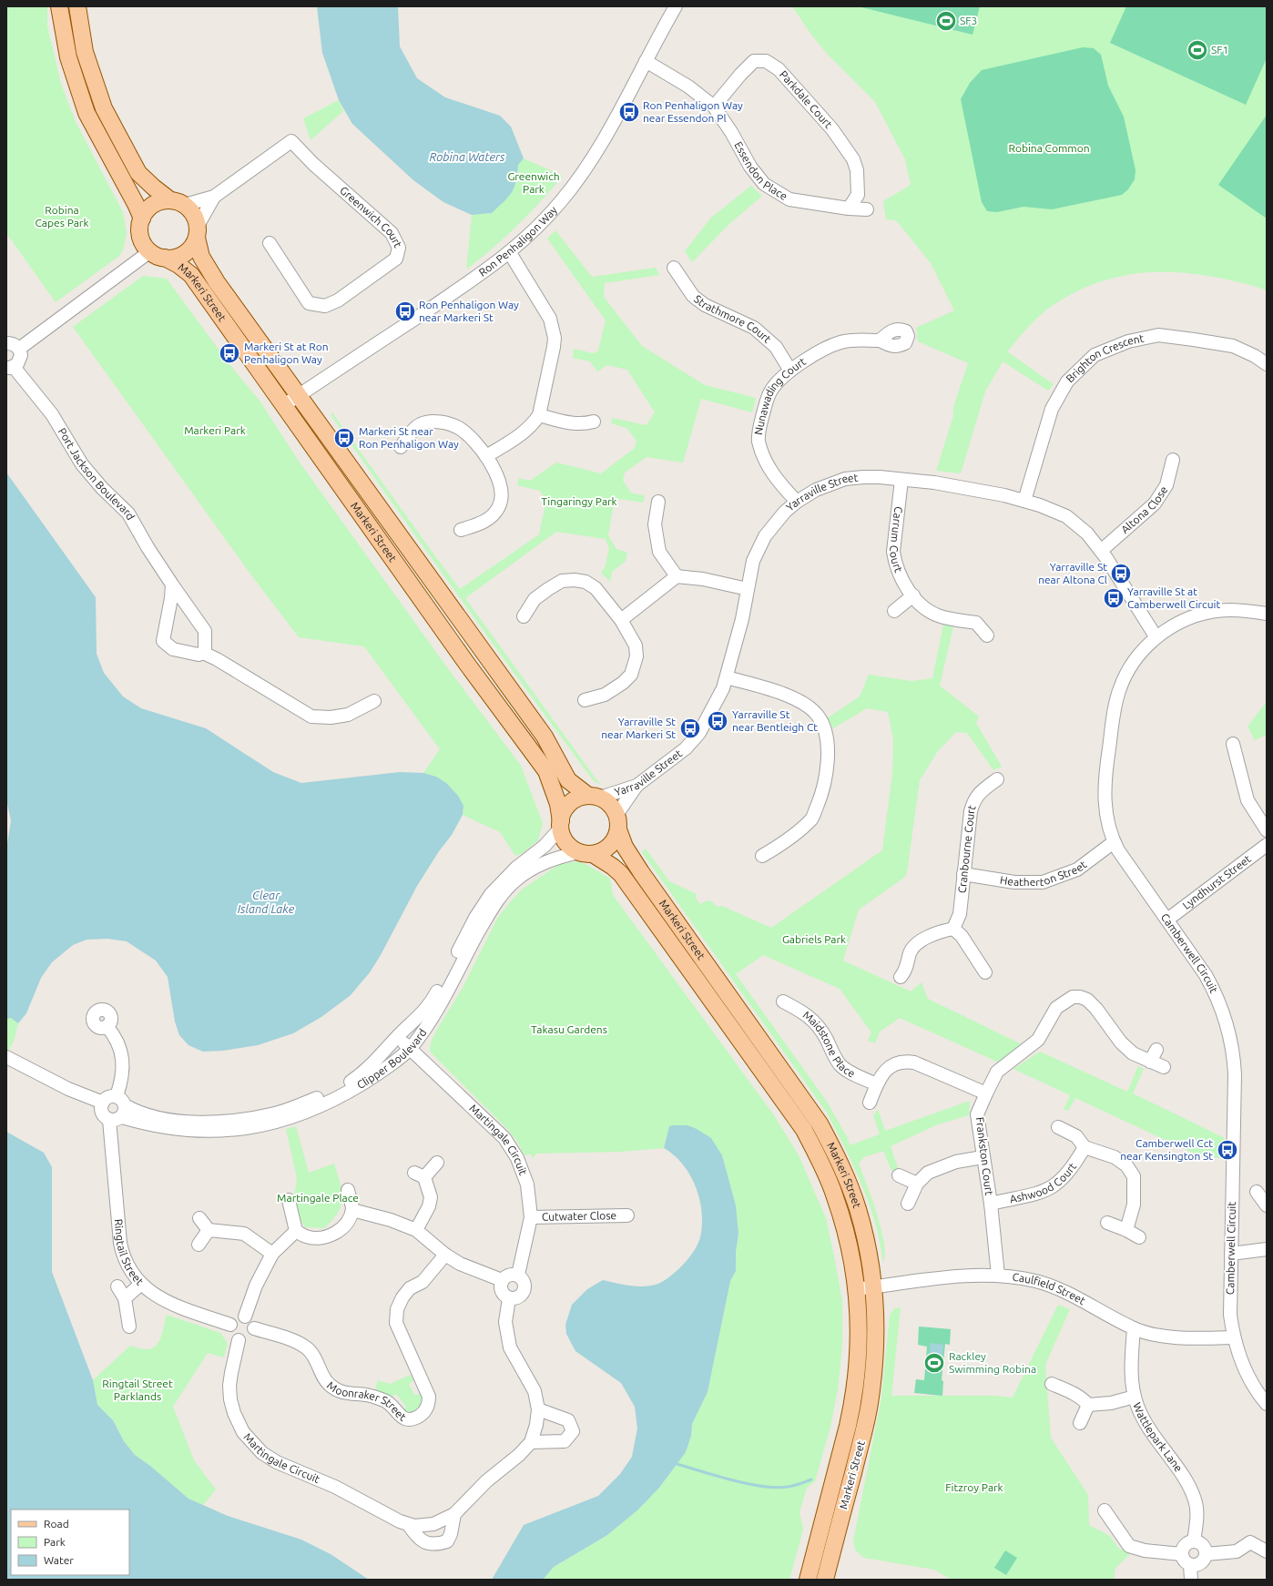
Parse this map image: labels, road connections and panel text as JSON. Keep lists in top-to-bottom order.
{
  "streets": {
    "main road": ["Markeri Street"],
    "street": [
      "Parkdale Court",
      "Essendon Place",
      "Greenwich Court",
      "Ron Penhaligon Way",
      "Strathmore Court",
      "Brighton Crescent",
      "Nunawading Court",
      "Port Jackson Boulevard",
      "Yarraville Street",
      "Altona Close",
      "Carrum Court",
      "Cranbourne Court",
      "Heatherton Street",
      "Lyndhurst Street",
      "Camberwell Circuit",
      "Maidstone Place",
      "Clipper Boulevard",
      "Martingale Circuit",
      "Frankston Court",
      "Ashwood Court",
      "Cutwater Close",
      "Ringtail Street",
      "Caulfield Street",
      "Moonraker Street",
      "Wattlepark Lane"
    ]
  },
  "crossings": [
    ["Parkdale Court", "Essendon Place"],
    ["Essendon Place", "Ron Penhaligon Way"],
    ["Greenwich Court", "Markeri Street"],
    ["Ron Penhaligon Way", "Markeri Street"],
    ["Markeri Street", "Yarraville Street"],
    ["Markeri Street", "Clipper Boulevard"],
    ["Markeri Street", "Caulfield Street"],
    ["Strathmore Court", "Nunawading Court"],
    ["Brighton Crescent", "Yarraville Street"],
    ["Nunawading Court", "Yarraville Street"],
    ["Yarraville Street", "Altona Close"],
    ["Yarraville Street", "Carrum Court"],
    ["Yarraville Street", "Camberwell Circuit"],
    ["Yarraville Street", "Clipper Boulevard"],
    ["Cranbourne Court", "Heatherton Street"],
    ["Heatherton Street", "Camberwell Circuit"],
    ["Lyndhurst Street", "Camberwell Circuit"],
    ["Camberwell Circuit", "Caulfield Street"],
    ["Clipper Boulevard", "Martingale Circuit"],
    ["Clipper Boulevard", "Ringtail Street"],
    ["Martingale Circuit", "Cutwater Close"],
    ["Martingale Circuit", "Ringtail Street"],
    ["Martingale Circuit", "Moonraker Street"],
    ["Frankston Court", "Ashwood Court"],
    ["Frankston Court", "Caulfield Street"],
    ["Ringtail Street", "Moonraker Street"],
    ["Caulfield Street", "Wattlepark Lane"]
  ],
  "water": ["Robina Waters", "Clear Island Lake"],
  "parks": [
    "Robina Common",
    "Greenwich Park",
    "Robina Capes Park",
    "Markeri Park",
    "Tingaringy Park",
    "Gabriels Park",
    "Takasu Gardens",
    "Martingale Place",
    "Ringtail Street Parklands",
    "Fitzroy Park"
  ],
  "places": {
    "sports": ["SF3", "SF1", "Rackley Swimming Robina"],
    "bus stop": [
      "Ron Penhaligon Way near Essendon Pl",
      "Ron Penhaligon Way near Markeri St",
      "Markeri St at Ron Penhaligon Way",
      "Markeri St near Ron Penhaligon Way",
      "Yarraville St near Altona Cl",
      "Yarraville St at Camberwell Circuit",
      "Yarraville St near Bentleigh Ct",
      "Yarraville St near Markeri St",
      "Camberwell Cct near Kensington St"
    ]
  },
  "legend": ["Road", "Park", "Water"]
}
